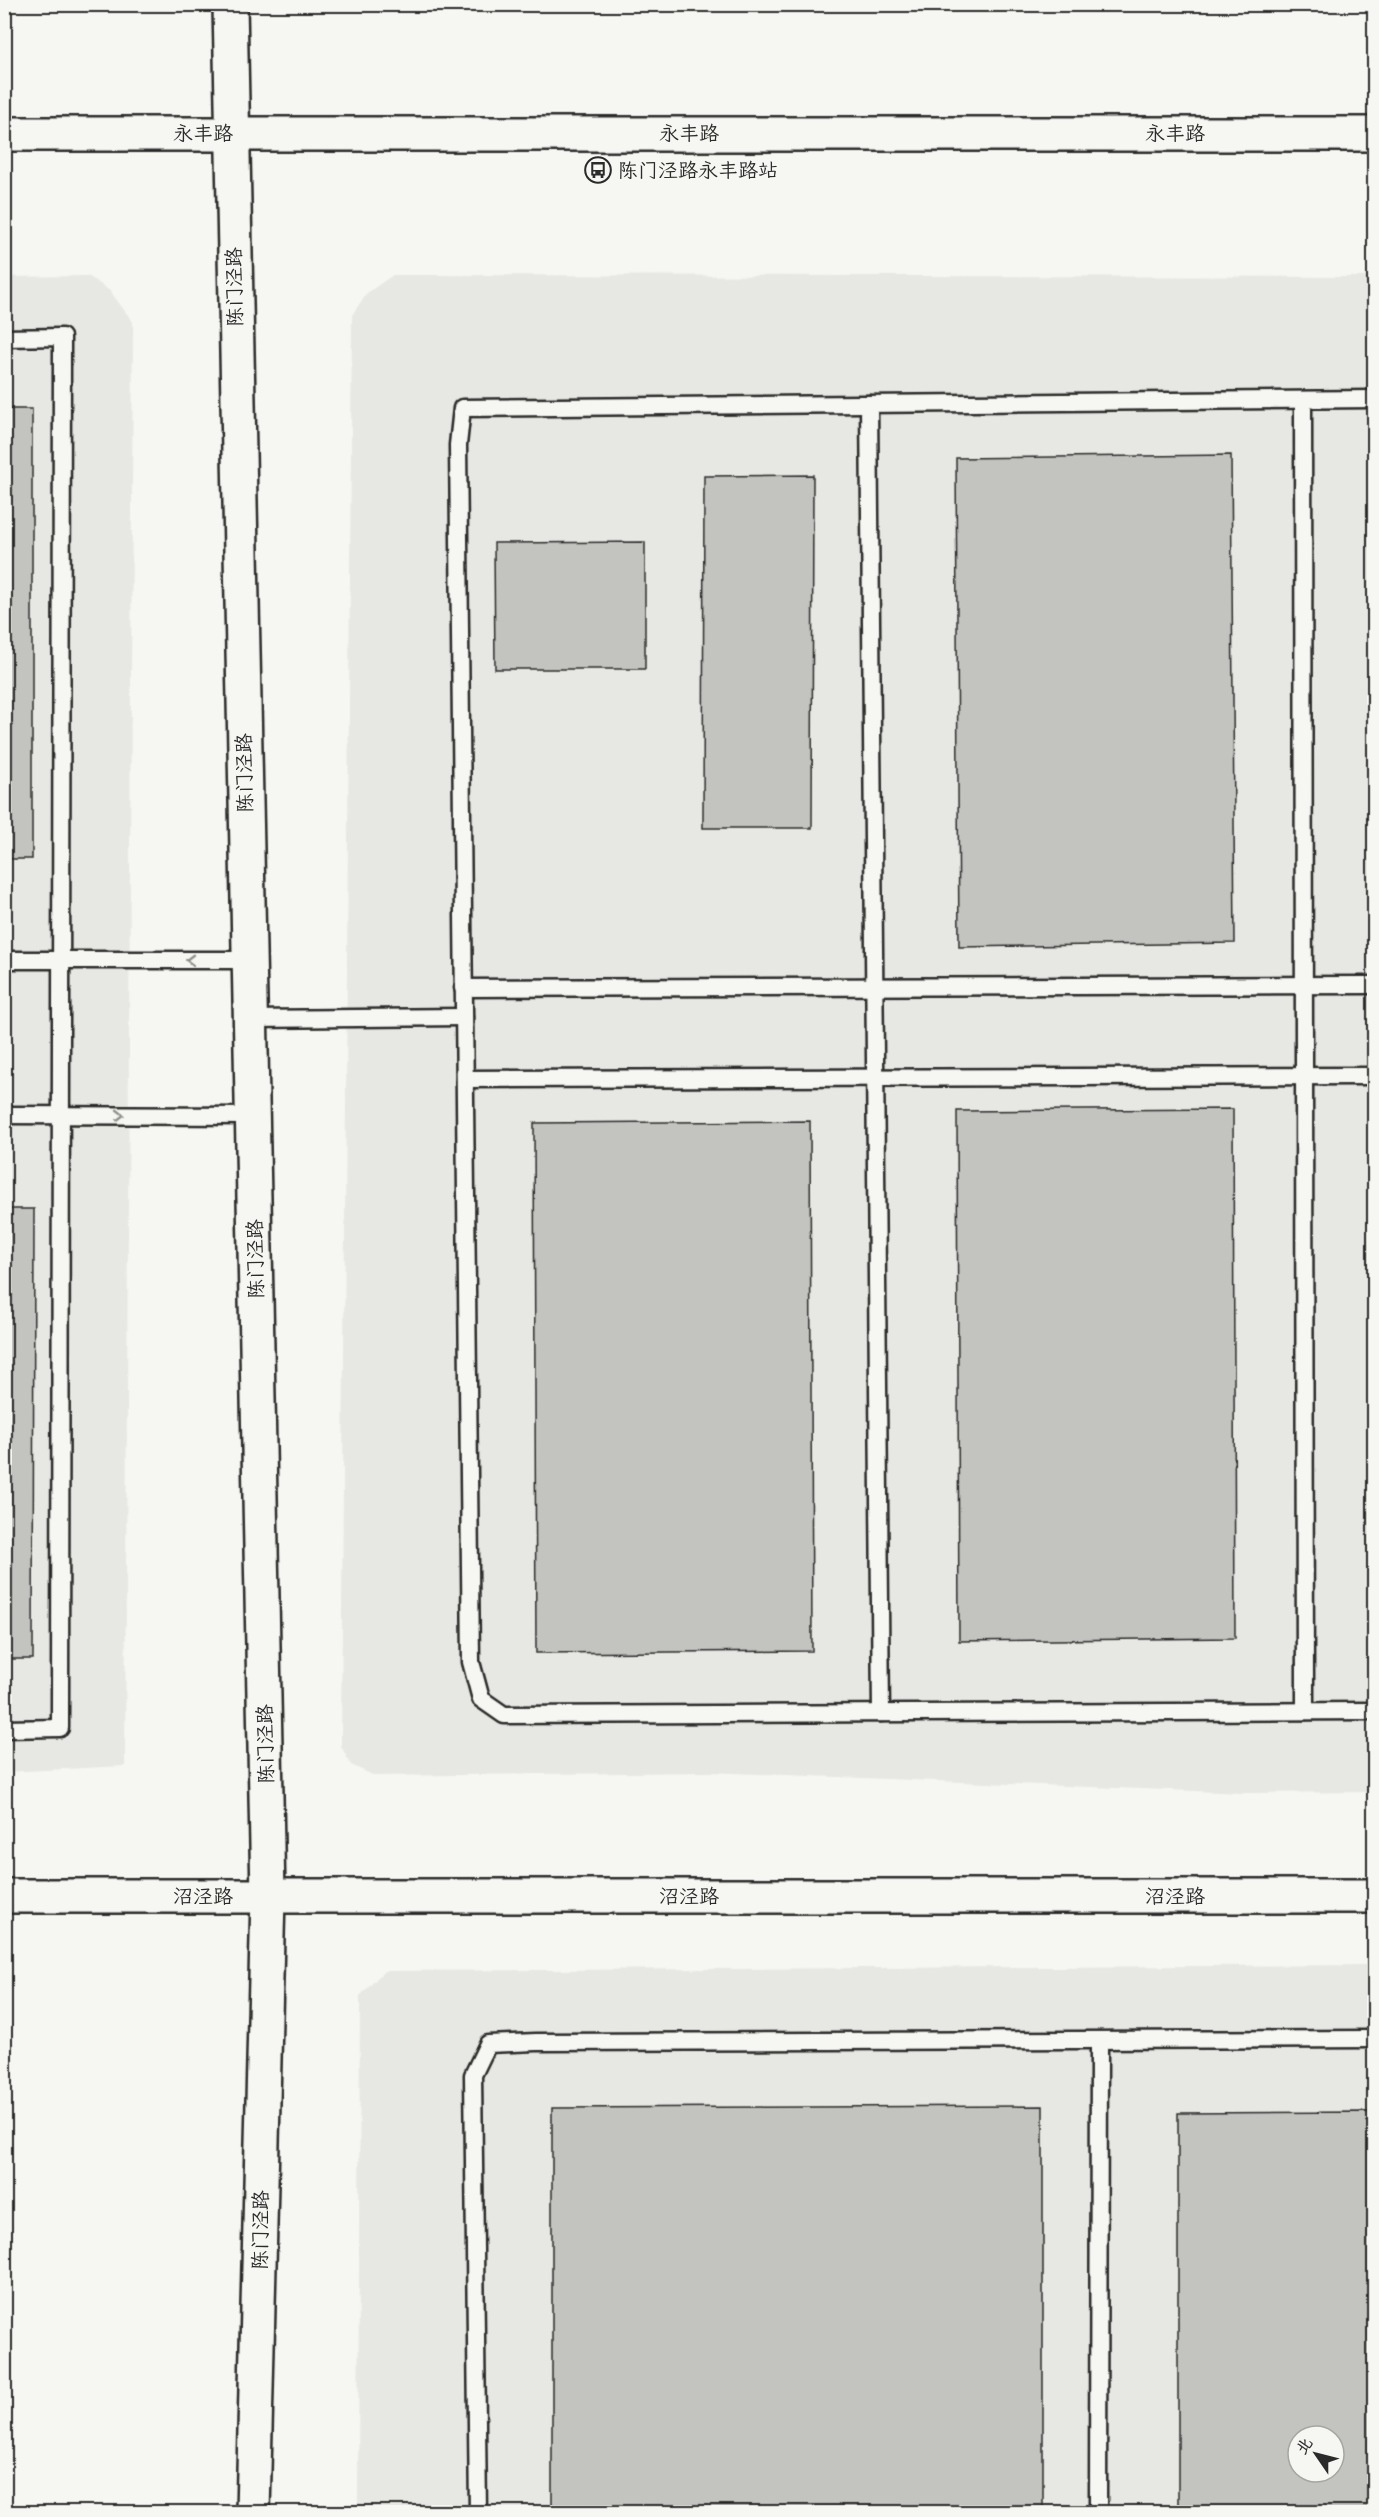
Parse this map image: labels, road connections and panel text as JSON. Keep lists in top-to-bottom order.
{
  "streets": {
    "street": ["永丰路", "陈门泾路", "沼泾路"]
  },
  "crossings": [
    ["永丰路", "陈门泾路"],
    ["陈门泾路", "沼泾路"]
  ],
  "places": {
    "bus stop": ["陈门泾路永丰路站"]
  },
  "north": "top left"
}
